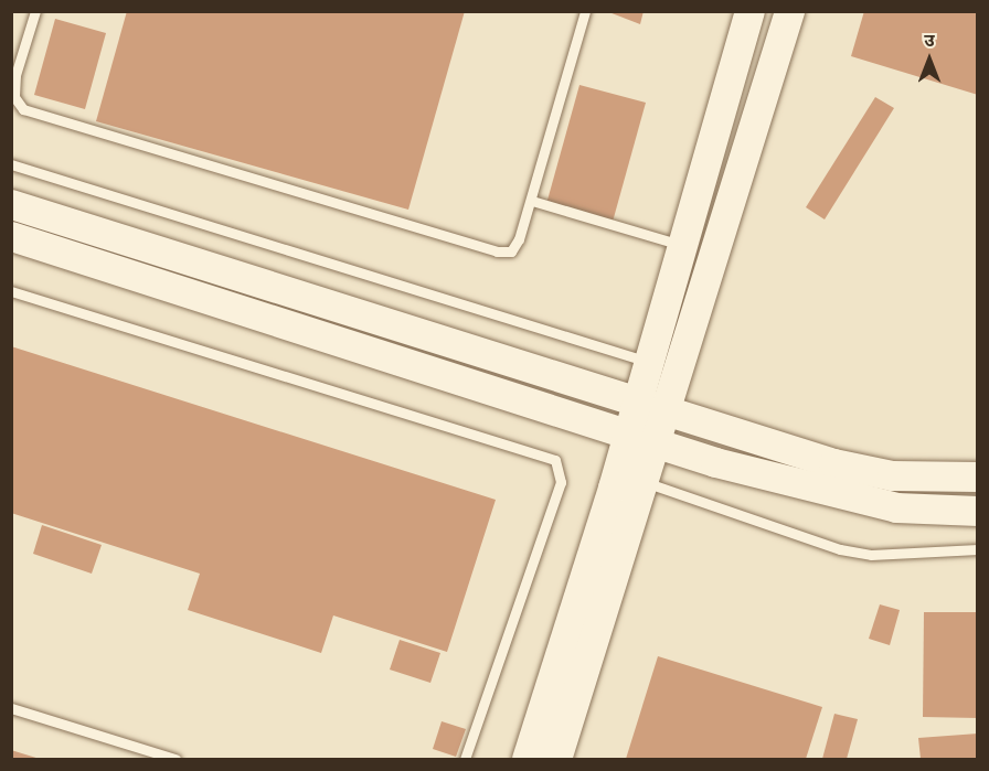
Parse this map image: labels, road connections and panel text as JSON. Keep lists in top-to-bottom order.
{
  "north": "top"
}
